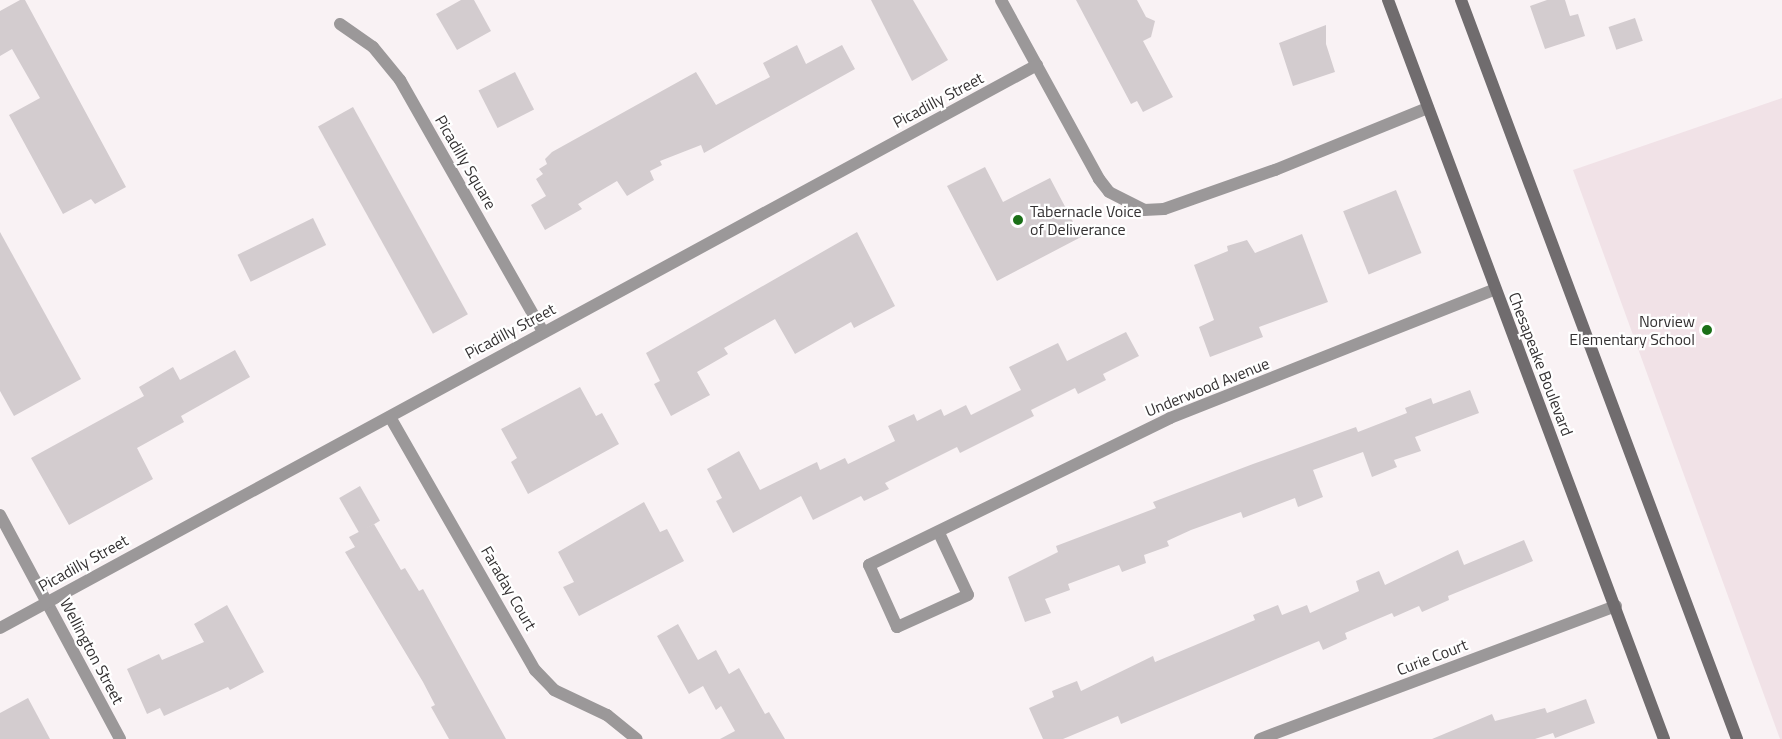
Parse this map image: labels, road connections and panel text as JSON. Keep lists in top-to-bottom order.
{
  "streets": {
    "main road": ["Chesapeake Boulevard"],
    "street": [
      "Picadilly Street",
      "Picadilly Square",
      "Underwood Avenue",
      "Faraday Court",
      "Wellington Street",
      "Curie Court"
    ]
  },
  "crossings": [
    ["Picadilly Street", "Picadilly Square"],
    ["Picadilly Street", "Faraday Court"],
    ["Picadilly Street", "Wellington Street"],
    ["Chesapeake Boulevard", "Underwood Avenue"],
    ["Chesapeake Boulevard", "Curie Court"]
  ],
  "places": ["Tabernacle Voice of Deliverance", "Norview Elementary School"]
}
